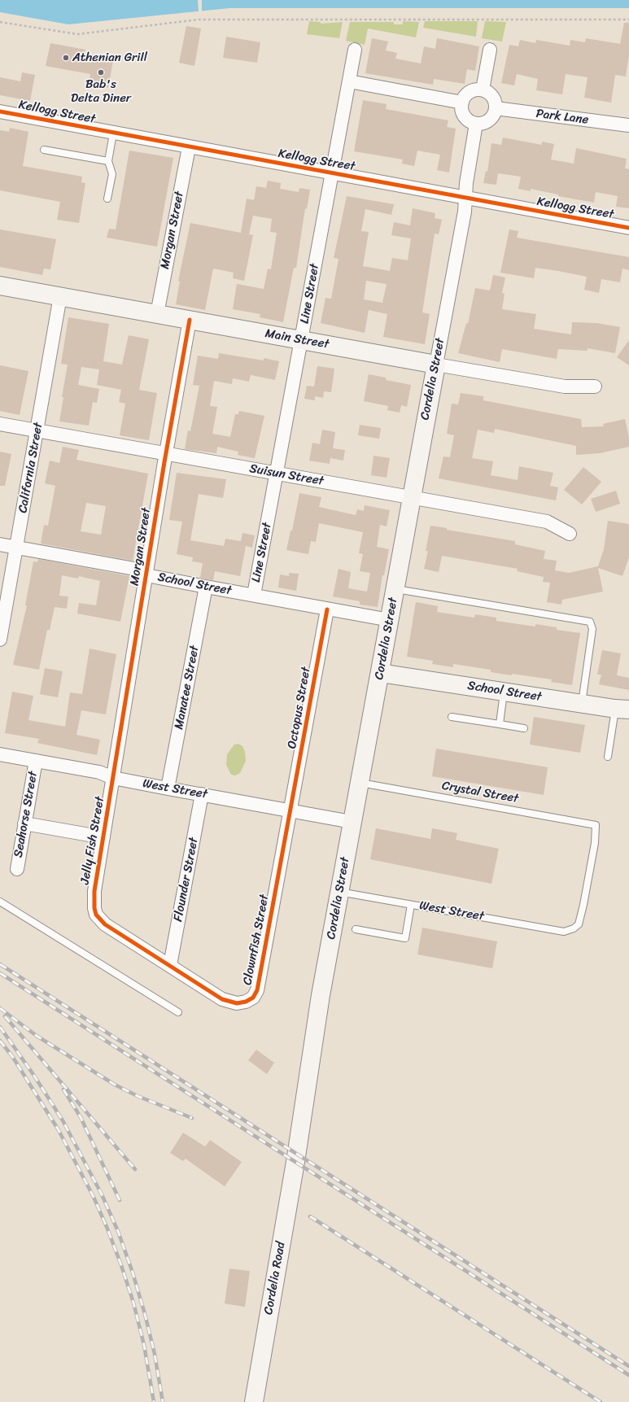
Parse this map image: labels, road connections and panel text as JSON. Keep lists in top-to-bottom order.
{
  "streets": {
    "main road": [
      "Main Street",
      "Cordelia Street",
      "School Street",
      "Cordelia Road"
    ],
    "street": [
      "Kellogg Street",
      "Park Lane",
      "Morgan Street",
      "Line Street",
      "California Street",
      "Suisun Street",
      "Manatee Street",
      "Octopus Street",
      "West Street",
      "Seahorse Street",
      "Jelly Fish Street",
      "Flounder Street",
      "Clownfish Street"
    ],
    "lane": ["Crystal Street"]
  },
  "crossings": [
    ["Kellogg Street", "Morgan Street"],
    ["Kellogg Street", "Line Street"],
    ["Kellogg Street", "Cordelia Street"],
    ["Park Lane", "Cordelia Street"],
    ["Morgan Street", "Main Street"],
    ["Morgan Street", "Suisun Street"],
    ["Morgan Street", "School Street"],
    ["Morgan Street", "West Street"],
    ["Morgan Street", "Jelly Fish Street"],
    ["Line Street", "Main Street"],
    ["Line Street", "Suisun Street"],
    ["Line Street", "School Street"],
    ["Main Street", "Cordelia Street"],
    ["Main Street", "California Street"],
    ["Cordelia Street", "Suisun Street"],
    ["Cordelia Street", "School Street"],
    ["Cordelia Street", "West Street"],
    ["Cordelia Street", "Crystal Street"],
    ["Cordelia Street", "Cordelia Road"],
    ["California Street", "Suisun Street"],
    ["California Street", "School Street"],
    ["School Street", "Manatee Street"],
    ["School Street", "Octopus Street"],
    ["Manatee Street", "West Street"],
    ["Octopus Street", "West Street"],
    ["Octopus Street", "Clownfish Street"],
    ["West Street", "Crystal Street"],
    ["West Street", "Seahorse Street"],
    ["West Street", "Jelly Fish Street"],
    ["West Street", "Flounder Street"],
    ["West Street", "Clownfish Street"],
    ["Jelly Fish Street", "Flounder Street"],
    ["Jelly Fish Street", "Clownfish Street"],
    ["Flounder Street", "Clownfish Street"]
  ],
  "places": ["Athenian Grill", "Bab's Delta Diner"]
}
